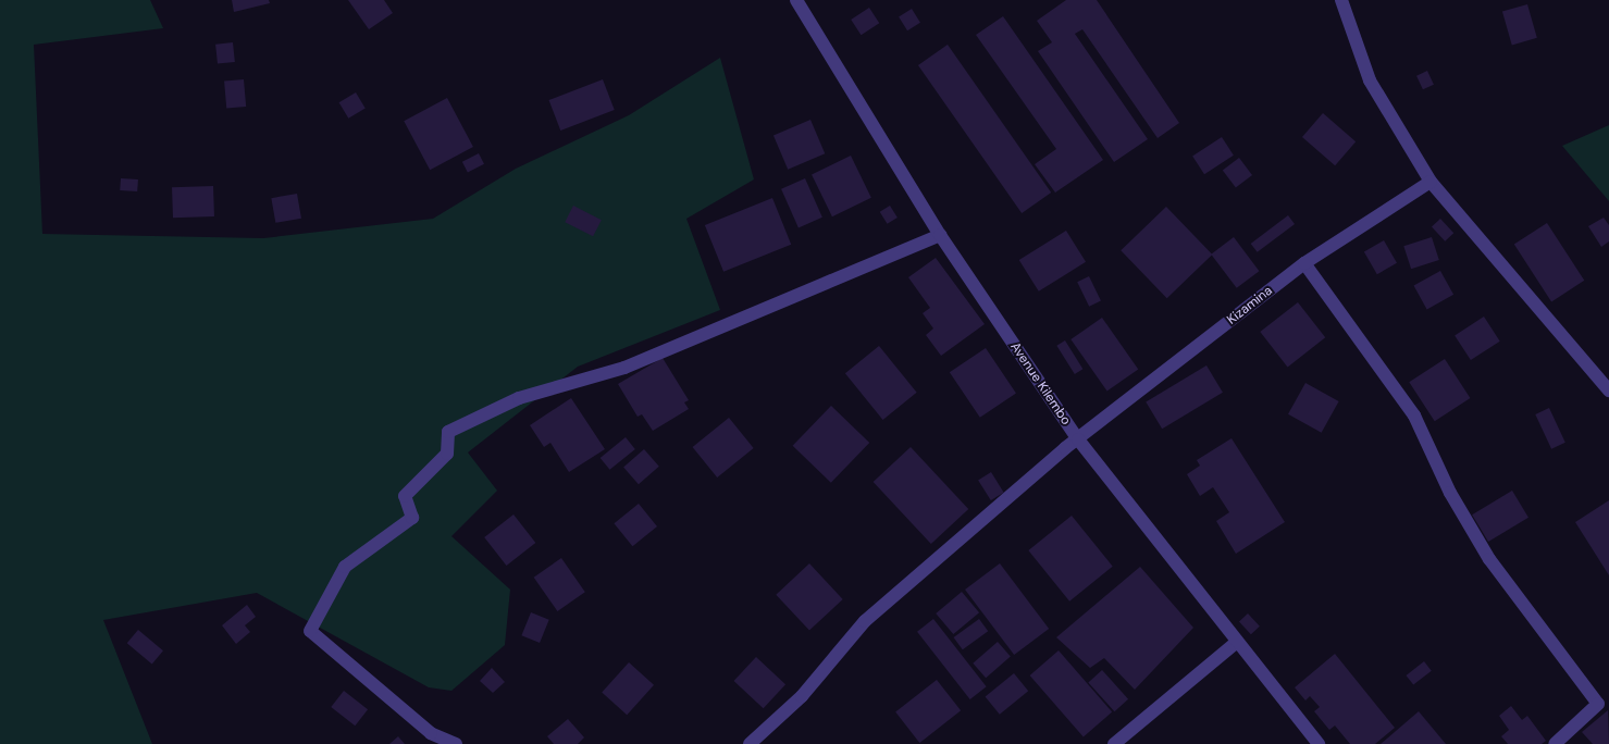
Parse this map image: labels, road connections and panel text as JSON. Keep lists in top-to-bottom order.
{
  "streets": {
    "street": ["Kizamina", "Avenue Kilembo"]
  },
  "crossings": [
    ["Kizamina", "Avenue Kilembo"]
  ]
}
